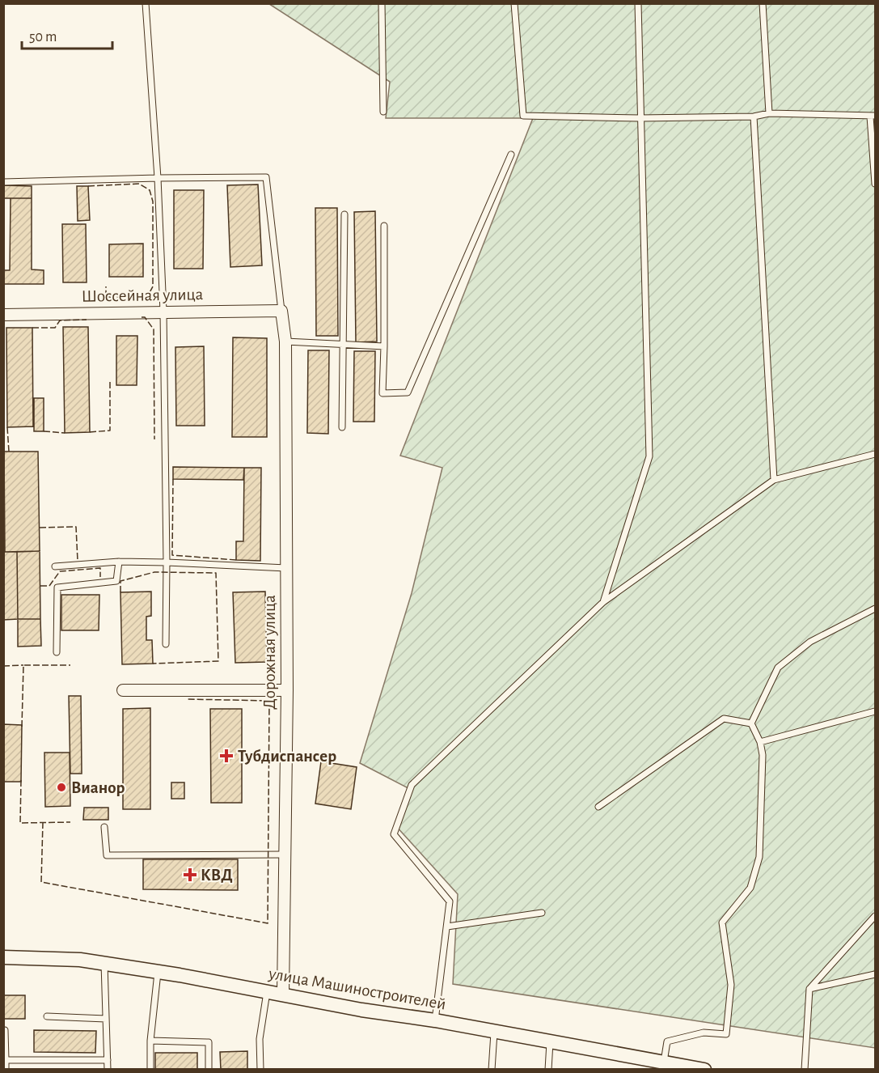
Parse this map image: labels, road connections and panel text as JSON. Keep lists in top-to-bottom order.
{
  "streets": {
    "street": ["Шоссейная улица", "Дорожная улица", "улица Машиностроителей"]
  },
  "crossings": [
    ["Шоссейная улица", "Дорожная улица"],
    ["Дорожная улица", "улица Машиностроителей"]
  ],
  "places": {
    "health": ["Тубдиспансер", "КВД"],
    "other": ["Вианор"]
  },
  "scale_bar": "50 m"
}
